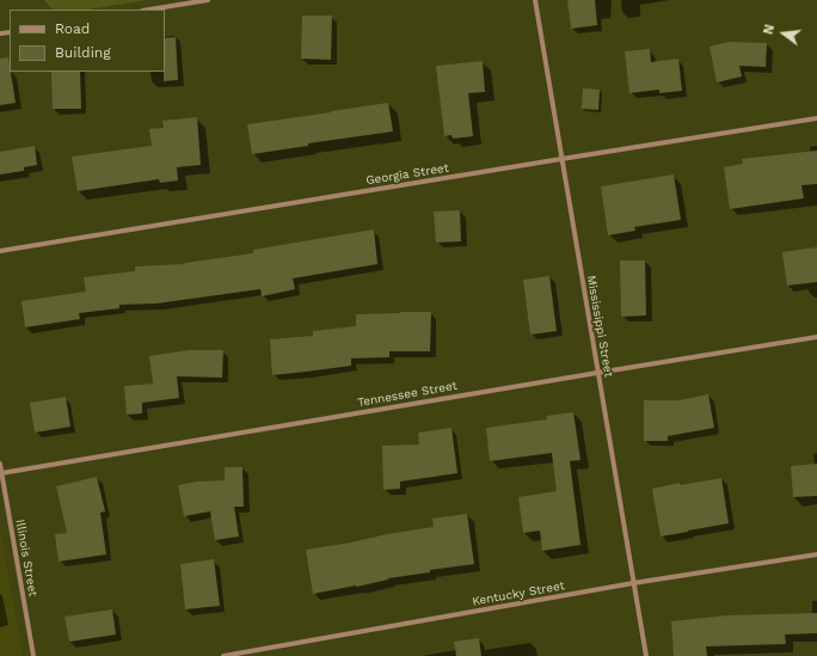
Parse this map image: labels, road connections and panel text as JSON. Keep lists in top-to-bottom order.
{
  "streets": {
    "street": [
      "Georgia Street",
      "Mississippi Street",
      "Tennessee Street",
      "Illinois Street",
      "Kentucky Street"
    ]
  },
  "crossings": [
    ["Georgia Street", "Mississippi Street"],
    ["Mississippi Street", "Tennessee Street"],
    ["Mississippi Street", "Kentucky Street"],
    ["Tennessee Street", "Illinois Street"]
  ],
  "legend": ["Road", "Building"],
  "north": "left"
}
